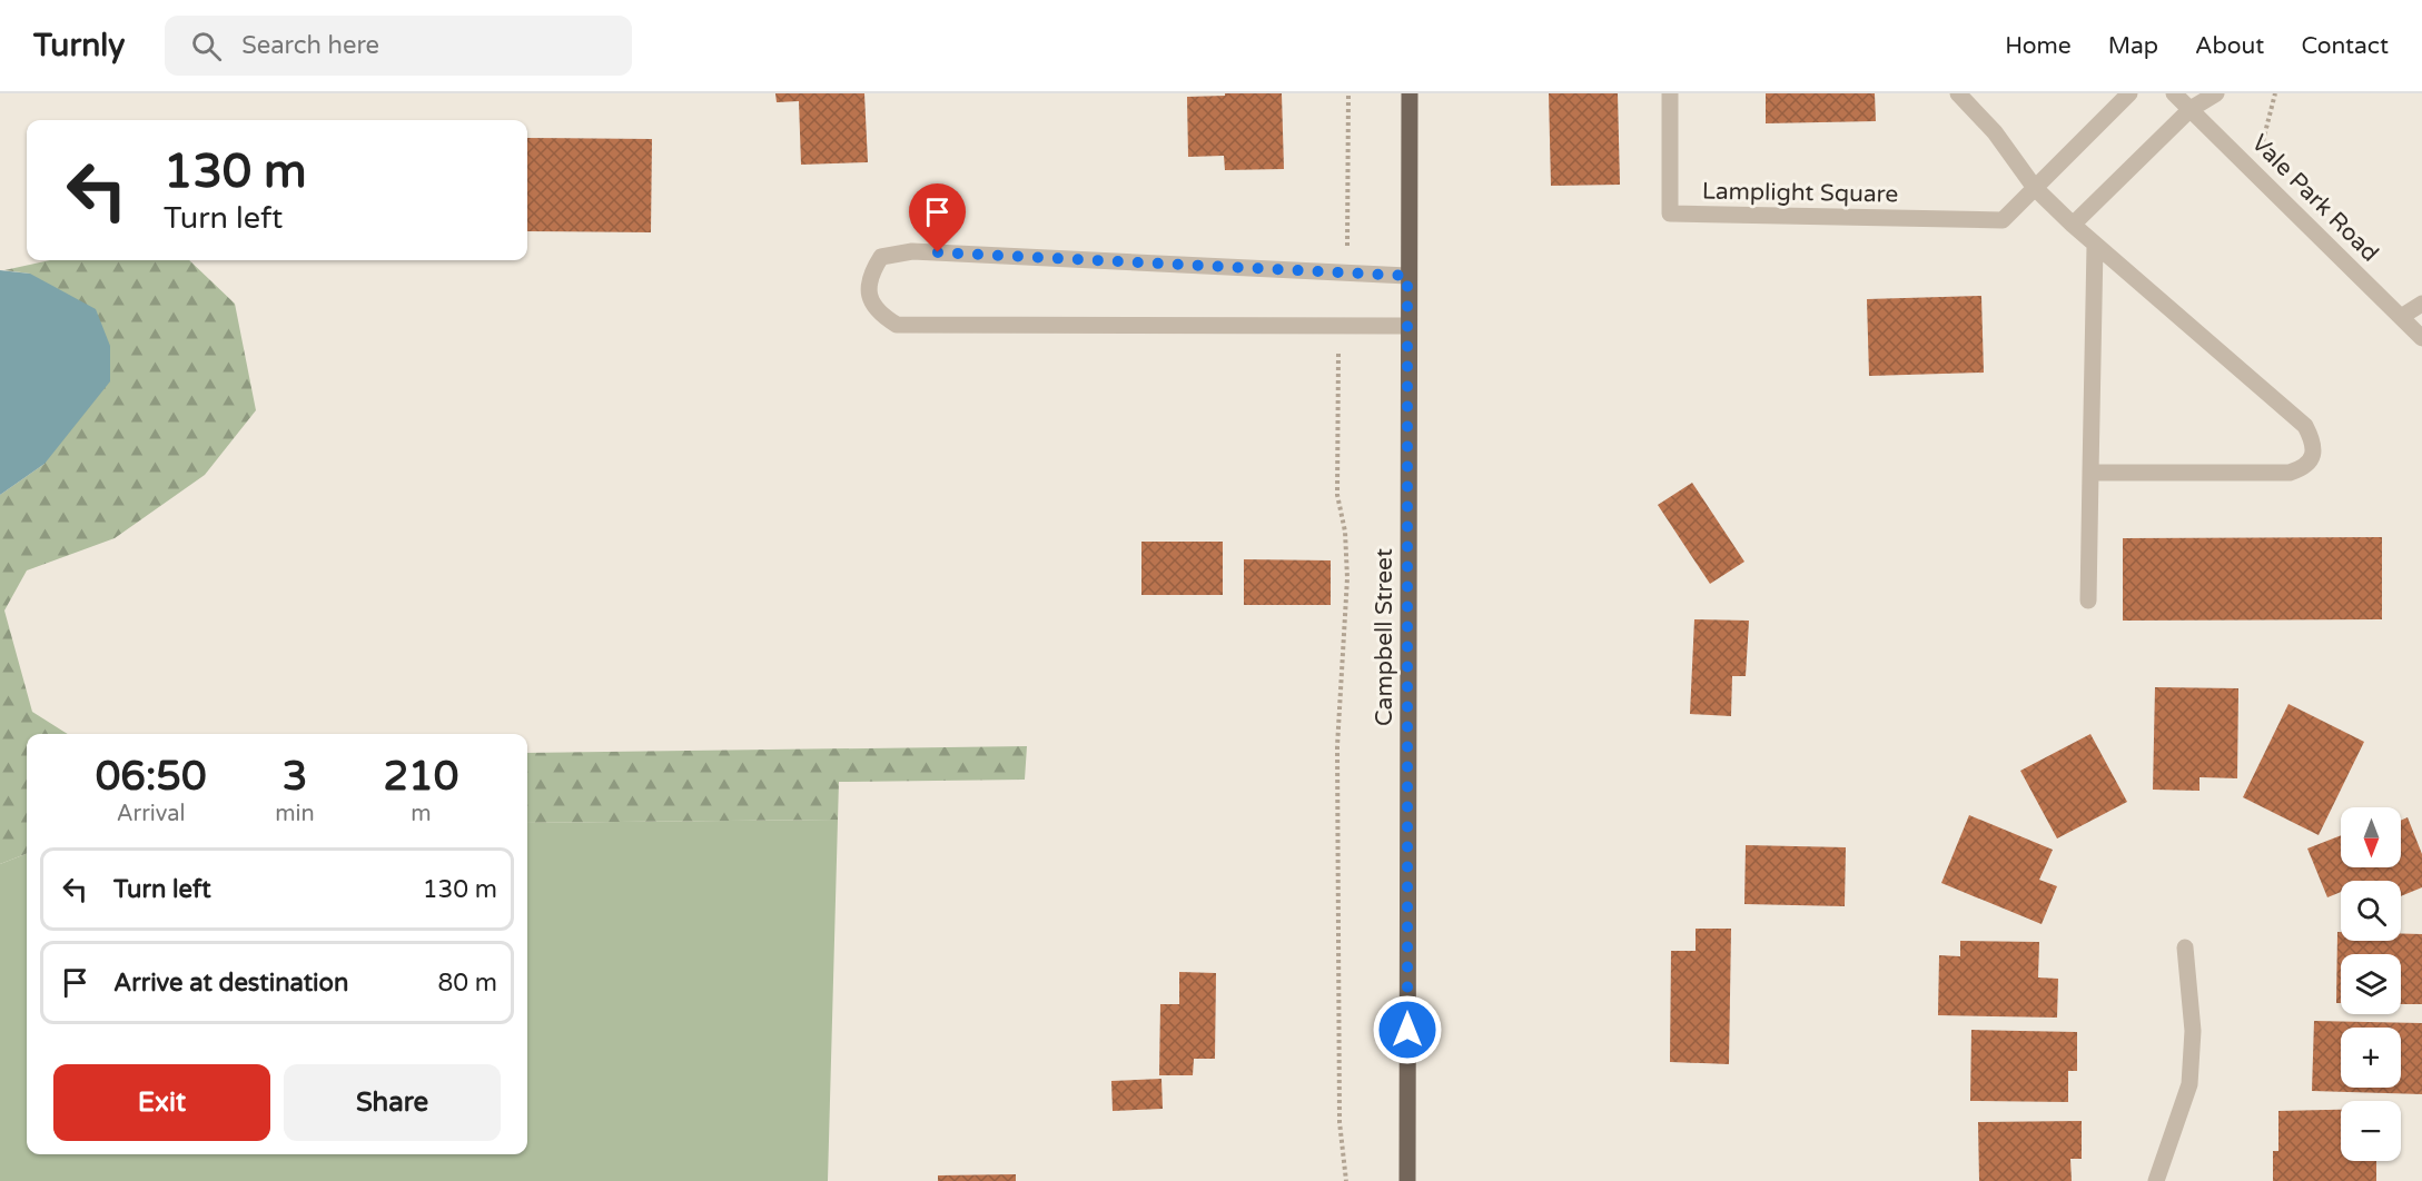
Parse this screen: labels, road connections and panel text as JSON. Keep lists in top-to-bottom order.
{
  "streets": {
    "main road": ["Campbell Street"],
    "street": ["Lamplight Square", "Vale Park Road"]
  },
  "north": "bottom",
  "page": {
    "header": "Turnly",
    "search": "Search here",
    "nav": [
      "Home",
      "Map",
      "About",
      "Contact"
    ],
    "turn": ["130 m", "Turn left"],
    "eta": [
      "06:50",
      "Arrival",
      "3",
      "min",
      "210",
      "m"
    ],
    "map_buttons": ["+", "−"],
    "list": [
      {
        "name": "Turn left",
        "value": "130 m"
      },
      {
        "name": "Arrive at destination",
        "value": "80 m"
      }
    ],
    "buttons": ["Exit", "Share"]
  }
}
